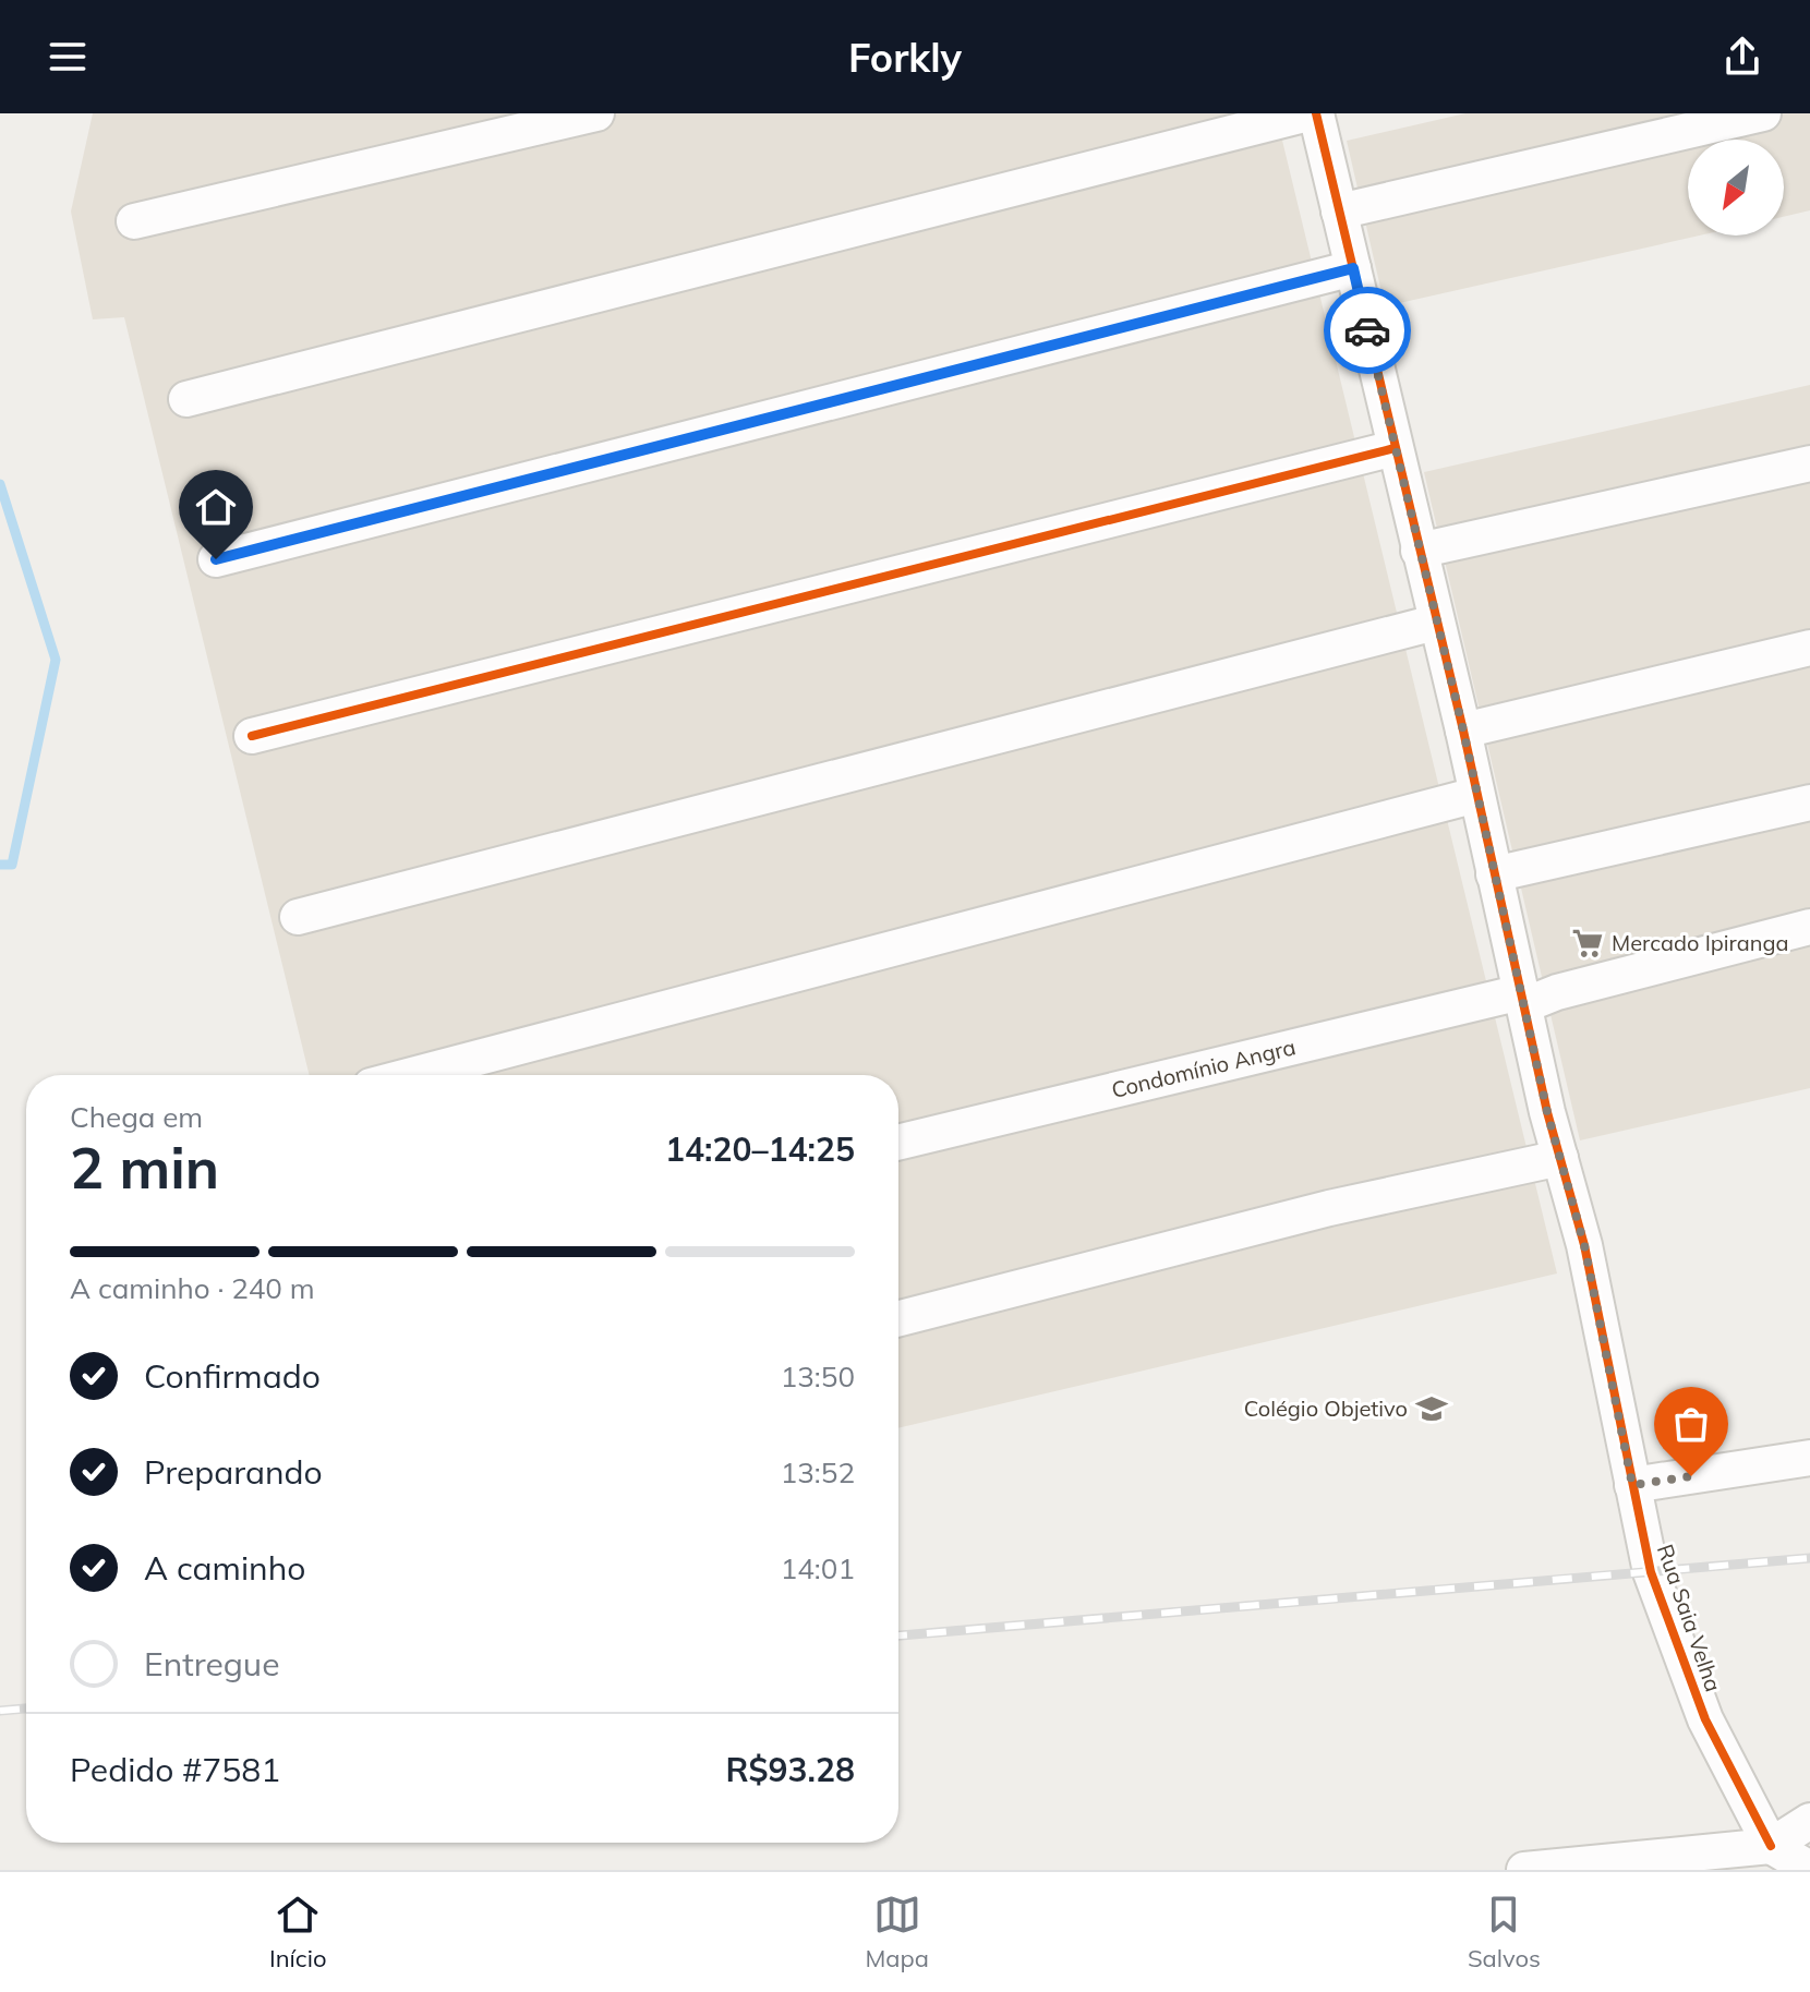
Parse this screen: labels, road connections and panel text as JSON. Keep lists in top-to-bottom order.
{
  "streets": {
    "street": ["Condomínio Angra", "Rua Saia Velha"]
  },
  "crossings": [
    ["Condomínio Angra", "Rua Saia Velha"]
  ],
  "places": {
    "supermarket": ["Mercado Ipiranga"],
    "school or university": ["Colégio Objetivo"]
  },
  "north": "bottom left",
  "page": {
    "header": "Forkly",
    "heading": ["2 min", "Chega em", "14:20–14:25"],
    "panel": ["Pedido #7581", "R$93.28"],
    "bar": "A caminho · 240 m",
    "list": [
      ["Confirmado", "13:50"],
      ["Preparando", "13:52"],
      ["A caminho", "14:01"],
      "Entregue"
    ],
    "tabs": ["Início", "Mapa", "Salvos"]
  }
}
